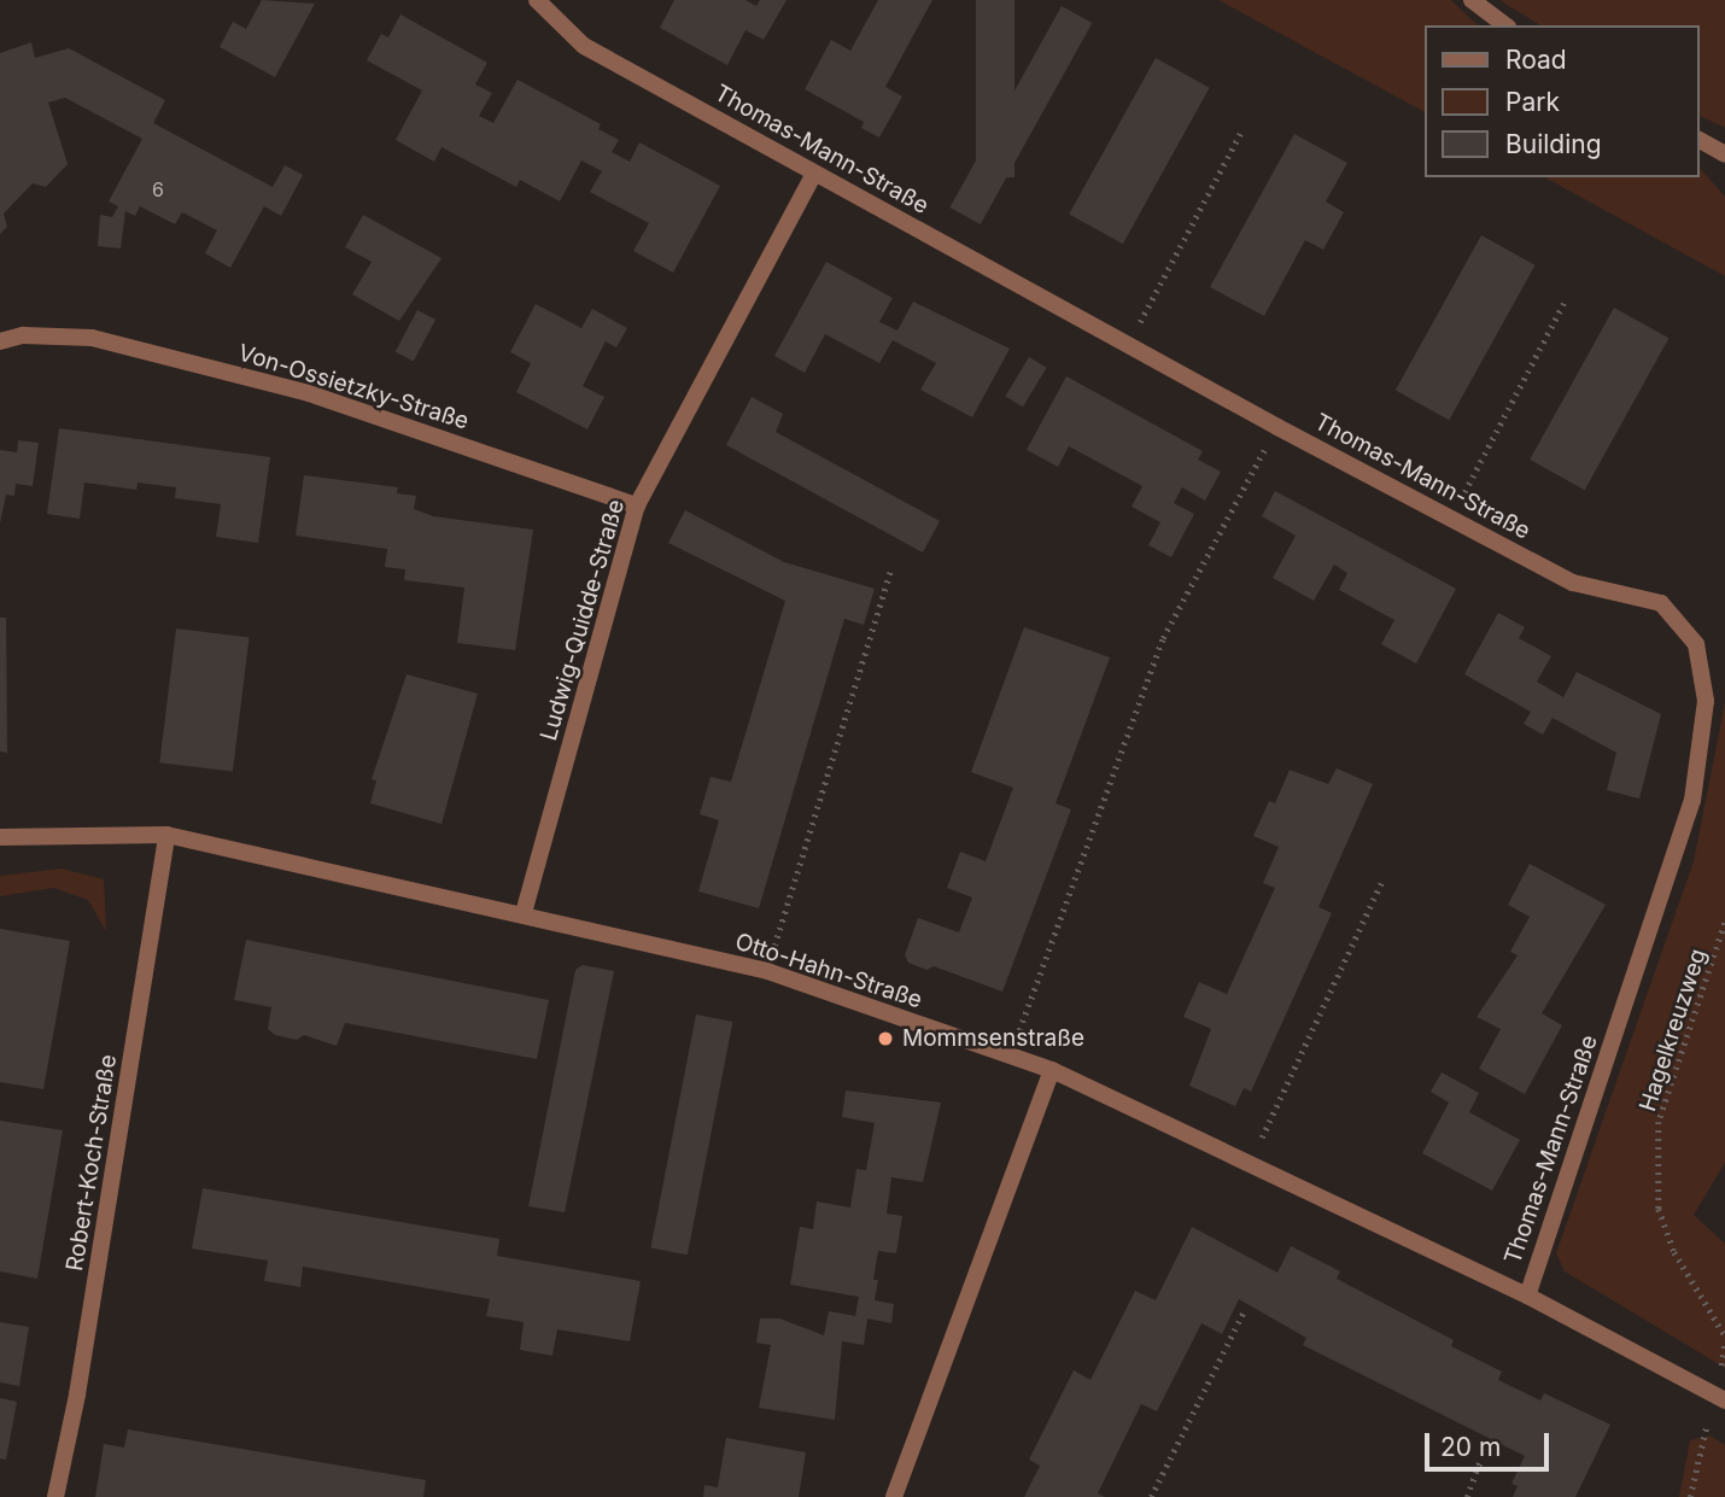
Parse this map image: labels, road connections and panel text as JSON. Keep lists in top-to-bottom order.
{
  "streets": {
    "street": [
      "Thomas-Mann-Straße",
      "Von-Ossietzky-Straße",
      "Ludwig-Quidde-Straße",
      "Otto-Hahn-Straße",
      "Robert-Koch-Straße"
    ],
    "path": ["Hagelkreuzweg"]
  },
  "crossings": [
    ["Thomas-Mann-Straße", "Ludwig-Quidde-Straße"],
    ["Thomas-Mann-Straße", "Otto-Hahn-Straße"],
    ["Von-Ossietzky-Straße", "Ludwig-Quidde-Straße"],
    ["Ludwig-Quidde-Straße", "Otto-Hahn-Straße"],
    ["Otto-Hahn-Straße", "Robert-Koch-Straße"]
  ],
  "places": ["Mommsenstraße"],
  "house_numbers": ["6"],
  "legend": ["Road", "Park", "Building"],
  "scale_bar": "20 m"
}
